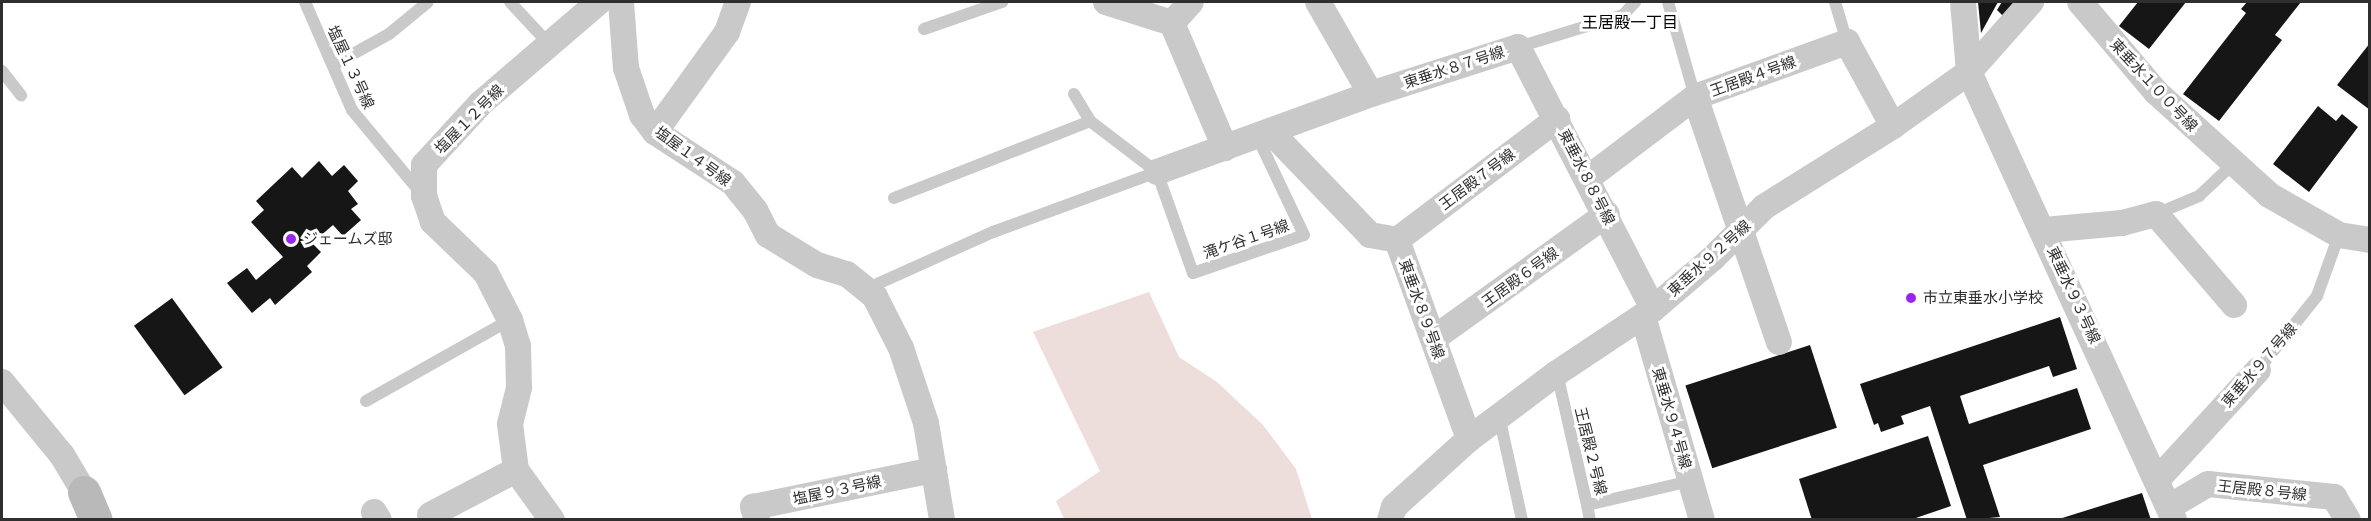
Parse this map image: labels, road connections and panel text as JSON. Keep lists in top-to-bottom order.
{
  "streets": {
    "street": [
      "東垂水８７号線",
      "王居殿４号線",
      "東垂水１００号線",
      "塩屋１２号線",
      "塩屋１４号線",
      "東垂水８８号線",
      "王居殿７号線",
      "東垂水９２号線",
      "王居殿６号線",
      "東垂水９３号線",
      "東垂水８９号線",
      "東垂水９７号線",
      "東垂水９４号線",
      "塩屋９３号線",
      "王居殿８号線"
    ],
    "lane": ["塩屋１３号線", "滝ケ谷１号線", "王居殿２号線"]
  },
  "crossings": [
    ["塩屋１３号線", "塩屋１２号線"],
    ["東垂水８７号線", "東垂水８８号線"],
    ["東垂水８７号線", "滝ケ谷１号線"],
    ["東垂水８７号線", "東垂水８９号線"],
    ["王居殿４号線", "東垂水８８号線"],
    ["東垂水１００号線", "東垂水９７号線"],
    ["塩屋１４号線", "塩屋９３号線"],
    ["東垂水８８号線", "王居殿７号線"],
    ["東垂水８８号線", "東垂水９２号線"],
    ["東垂水８８号線", "王居殿６号線"],
    ["東垂水８８号線", "東垂水９４号線"],
    ["王居殿７号線", "東垂水８９号線"],
    ["滝ケ谷１号線", "東垂水８９号線"],
    ["東垂水９２号線", "東垂水９３号線"],
    ["東垂水９２号線", "東垂水８９号線"],
    ["東垂水９２号線", "東垂水９４号線"],
    ["東垂水９２号線", "王居殿２号線"],
    ["王居殿６号線", "東垂水８９号線"],
    ["東垂水９３号線", "東垂水９７号線"],
    ["東垂水９３号線", "王居殿８号線"],
    ["東垂水９４号線", "王居殿２号線"]
  ],
  "districts": ["王居殿一丁目"],
  "places": ["ジェームズ邸", "市立東垂水小学校"]
}
